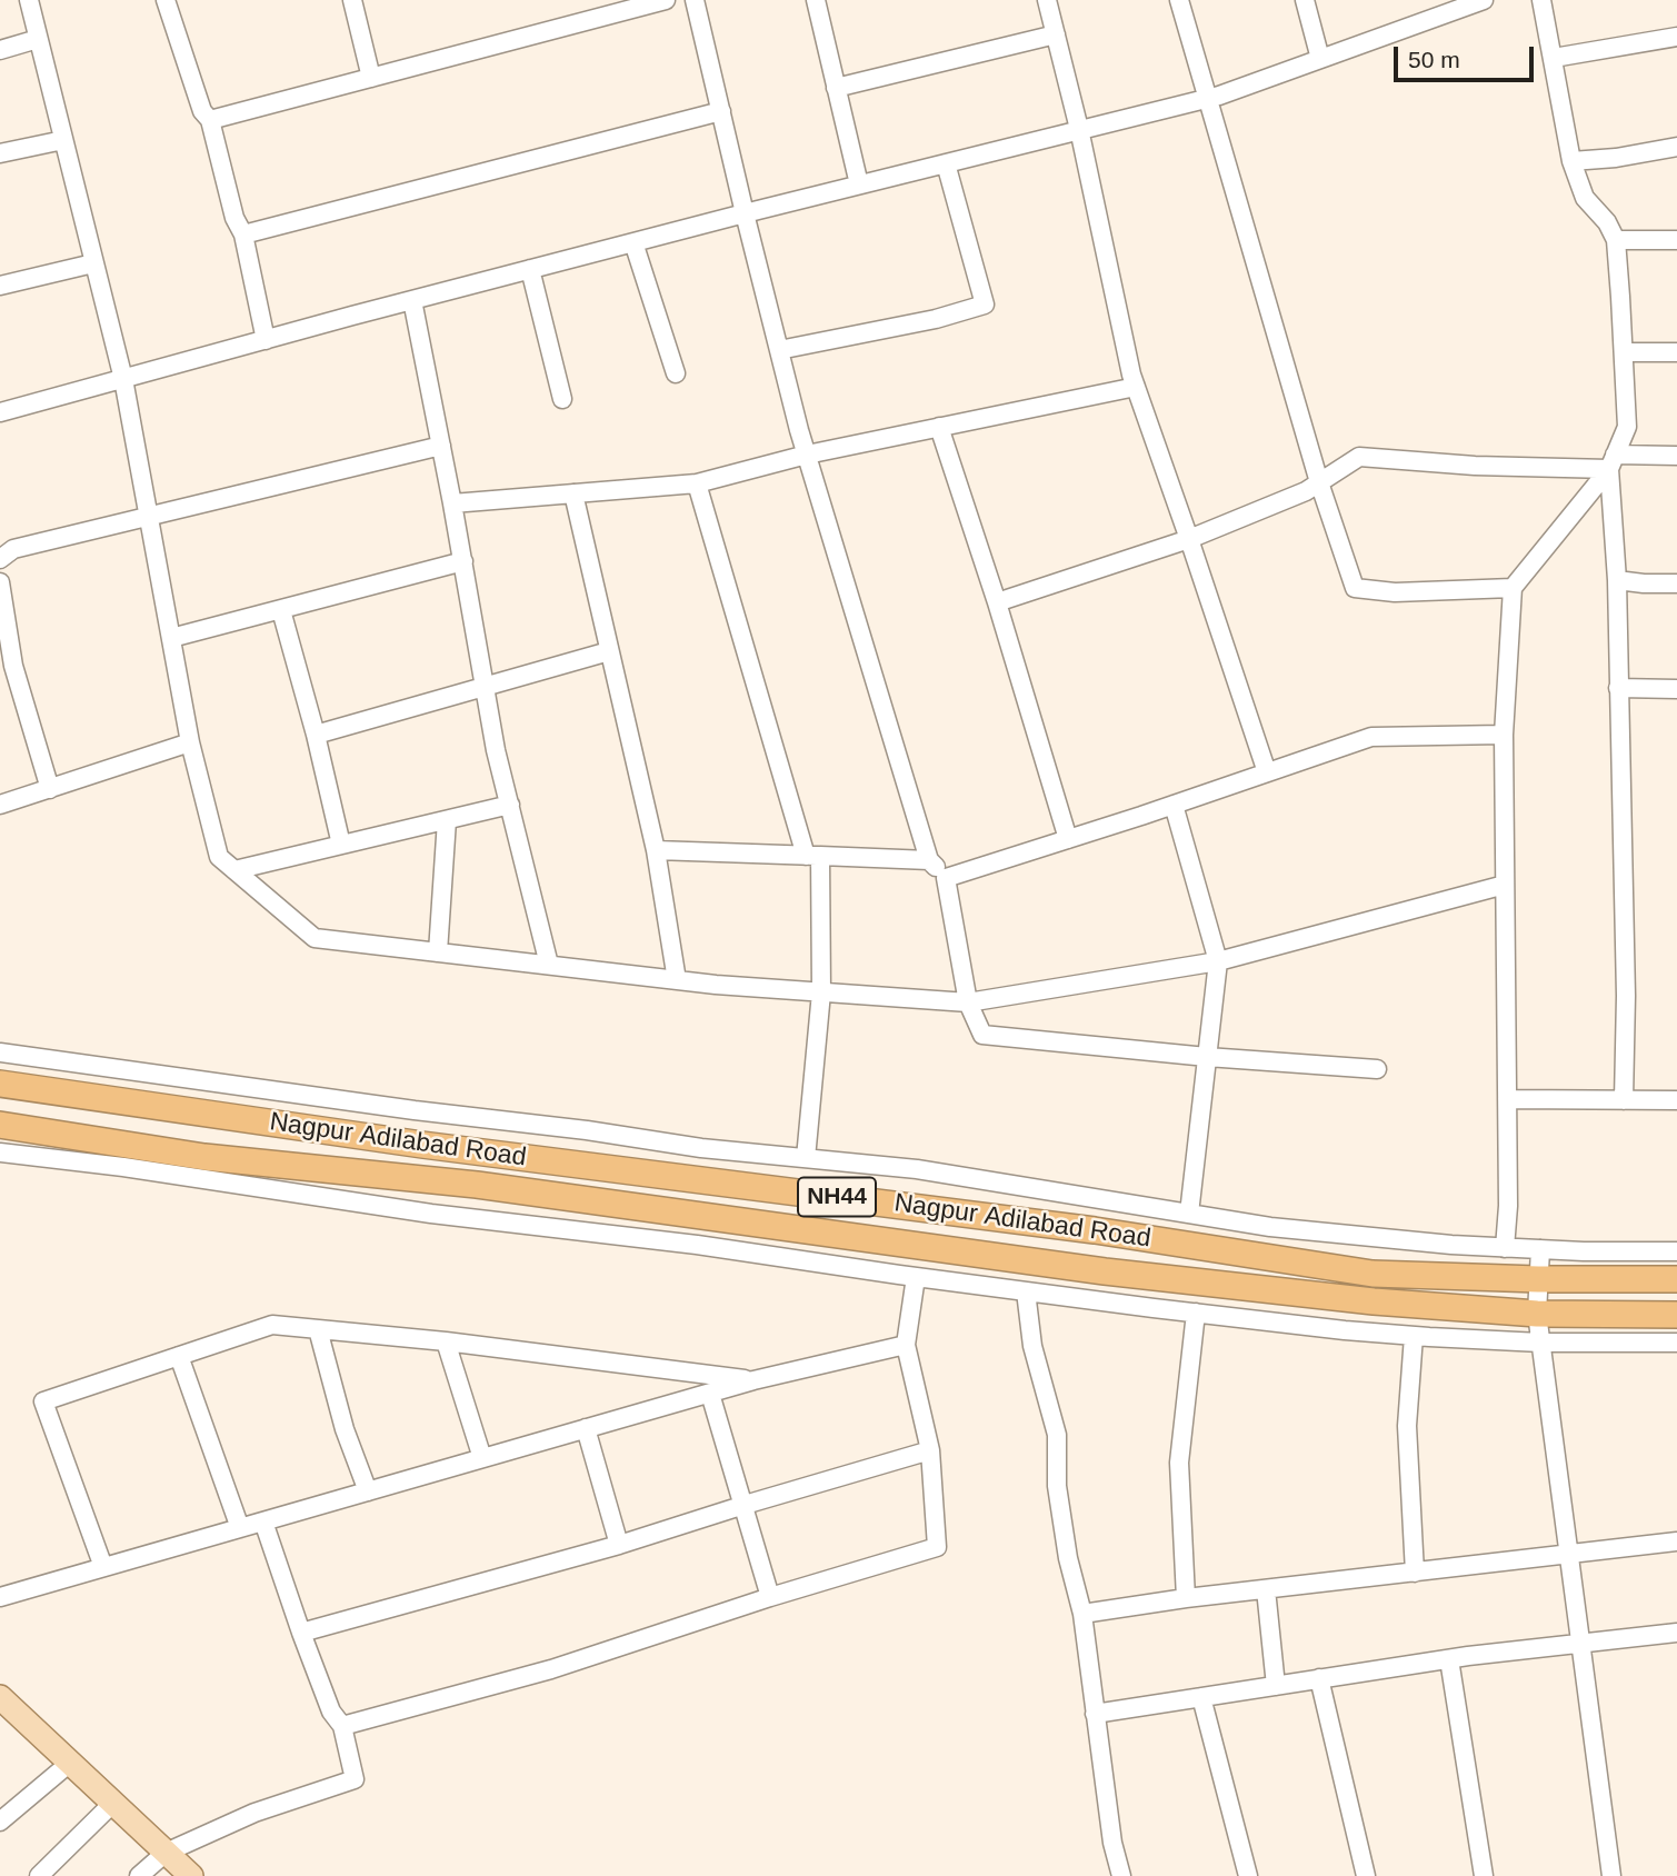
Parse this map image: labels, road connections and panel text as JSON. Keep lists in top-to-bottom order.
{
  "streets": {
    "highway": ["Nagpur Adilabad Road", "NH44"]
  },
  "scale_bar": "50 m"
}
